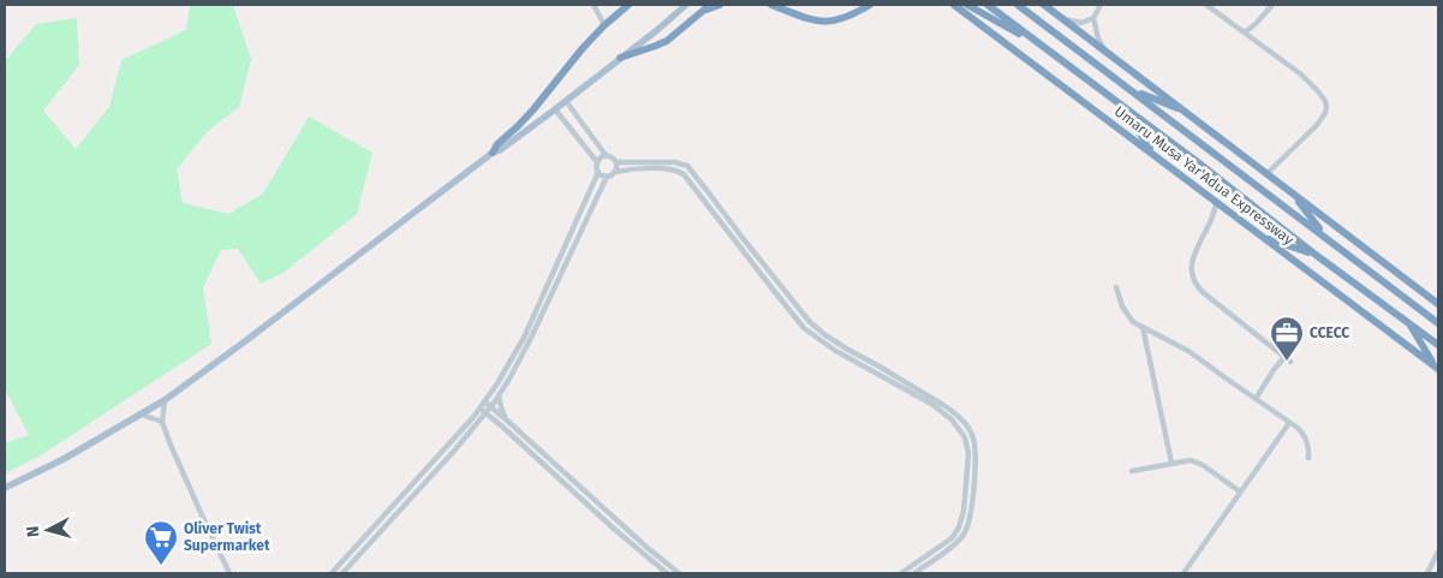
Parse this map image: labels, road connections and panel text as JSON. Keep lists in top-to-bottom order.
{
  "streets": {
    "highway": ["Umaru Musa Yar'Adua Expressway"]
  },
  "places": {
    "office": ["CCECC"],
    "supermarket": ["Oliver Twist Supermarket"]
  },
  "north": "left"
}
